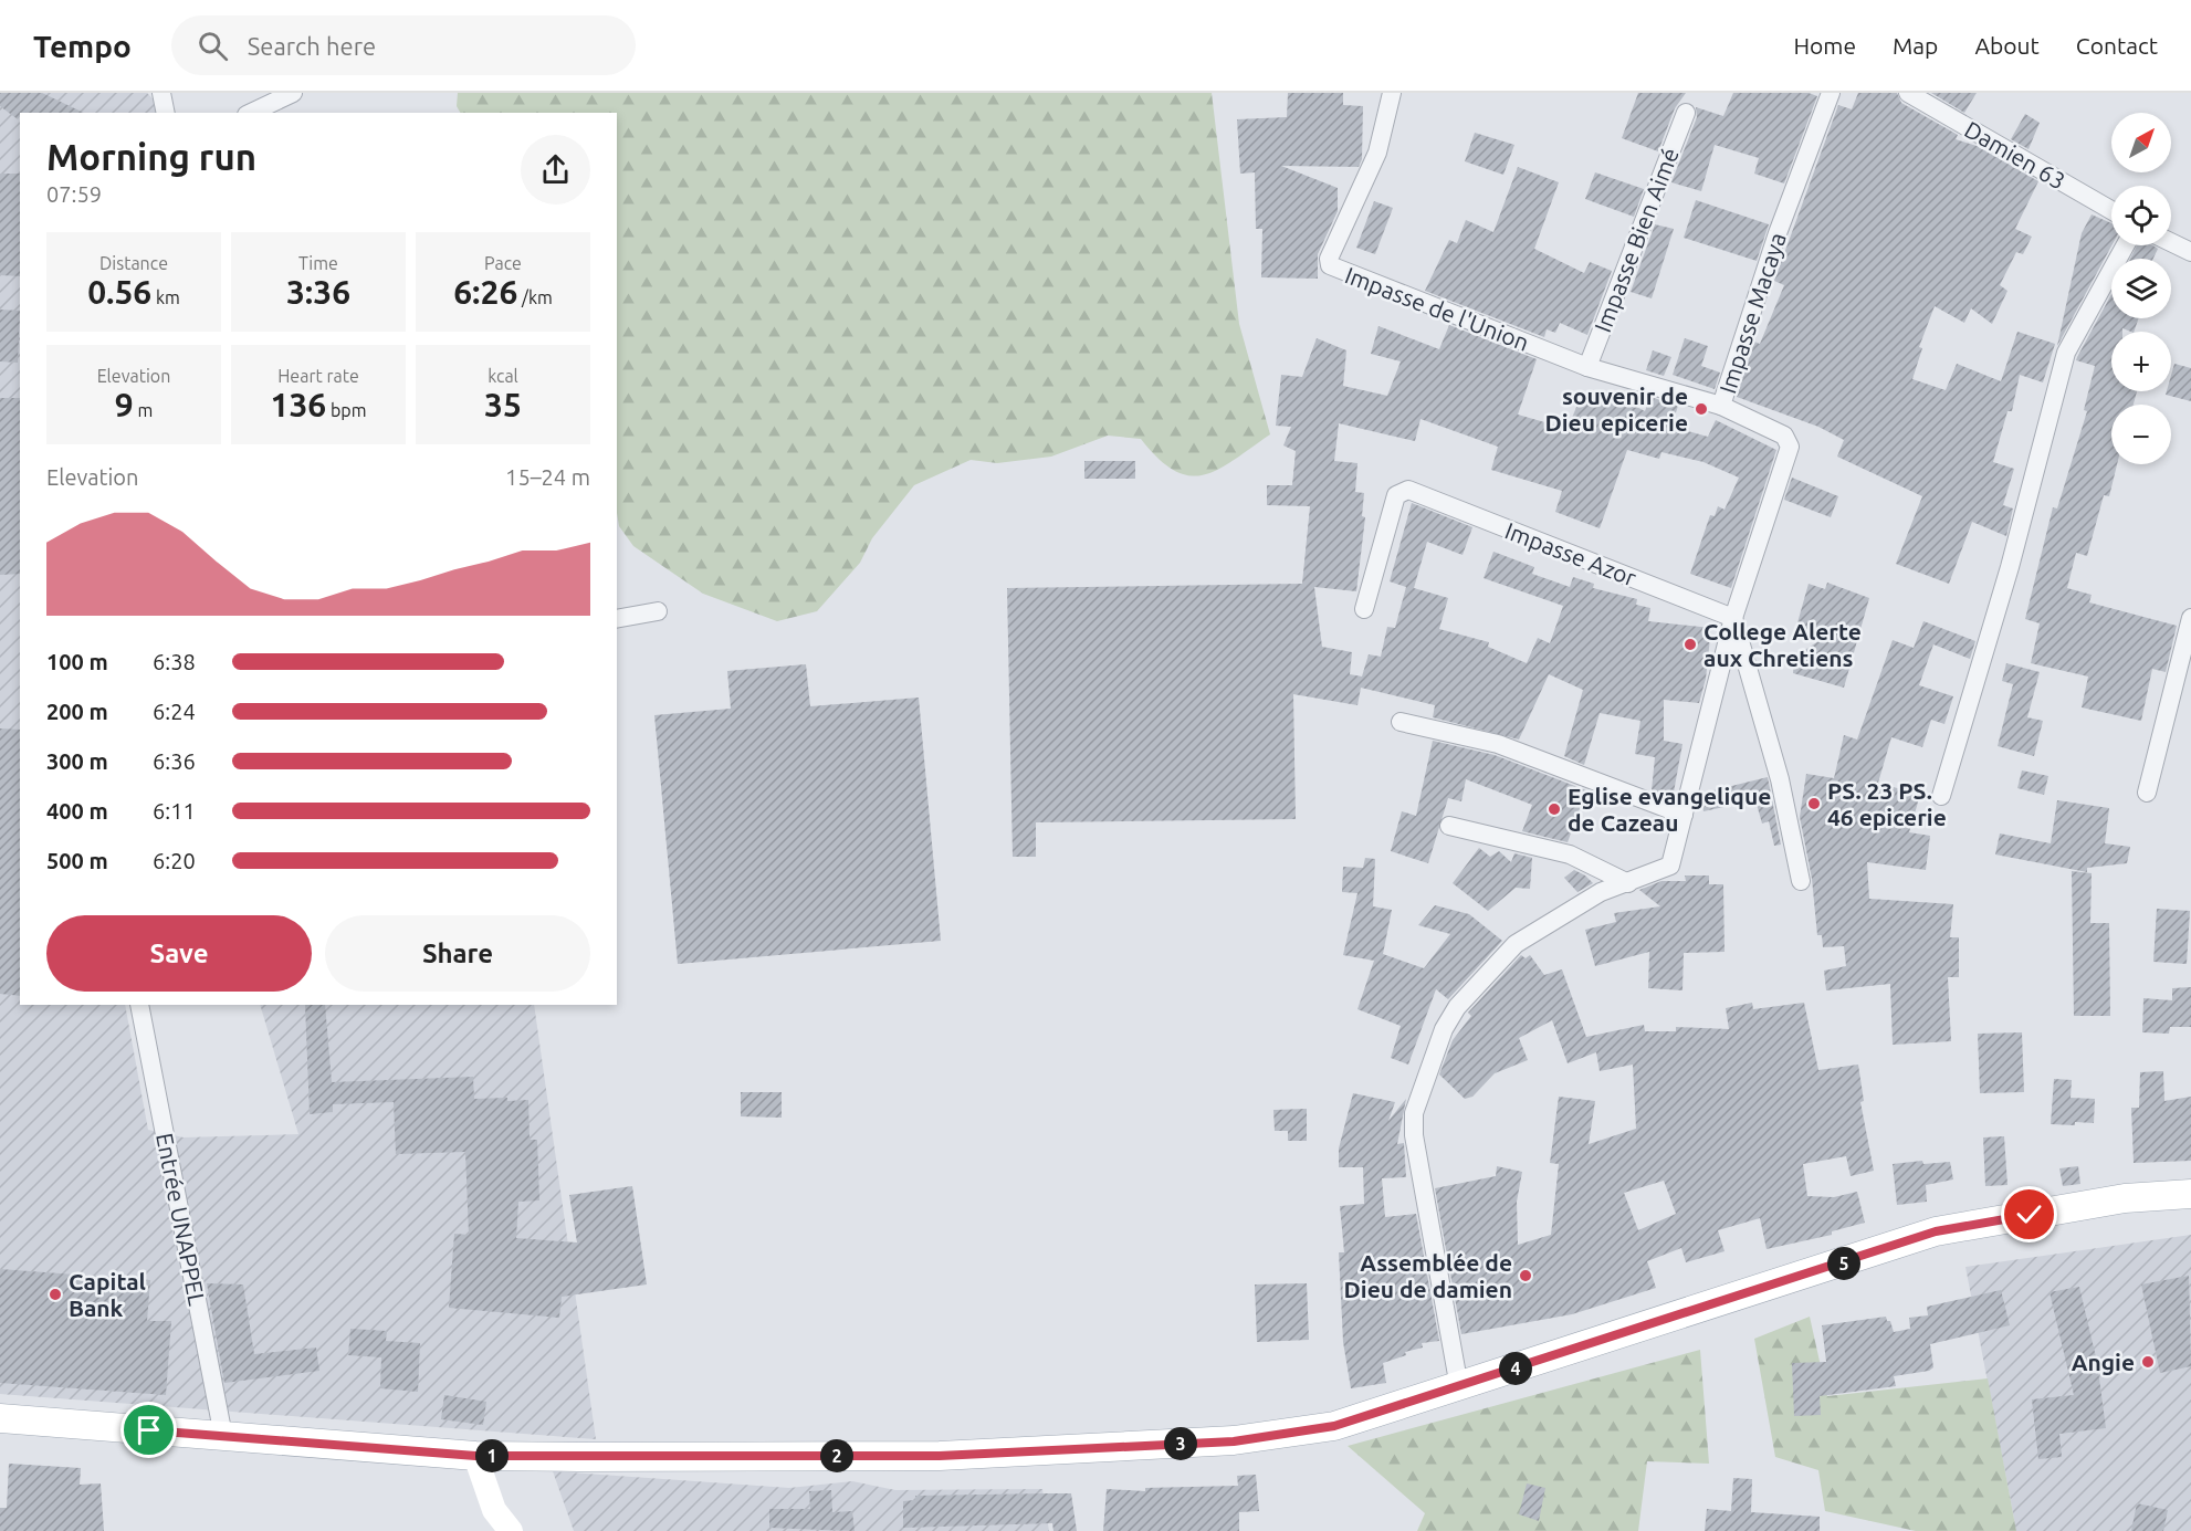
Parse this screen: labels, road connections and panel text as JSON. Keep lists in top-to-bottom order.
{
  "streets": {
    "street": [
      "Damien 63",
      "Impasse Bien Aimé",
      "Impasse de l'Union",
      "Impasse Macaya",
      "Impasse Azor",
      "Entrée UNAPPEL"
    ]
  },
  "crossings": [
    ["Impasse Bien Aimé", "Impasse de l'Union"],
    ["Impasse de l'Union", "Impasse Macaya"],
    ["Impasse Macaya", "Impasse Azor"]
  ],
  "places": [
    "souvenir de Dieu epicerie",
    "College Alerte aux Chretiens",
    "PS. 23 PS. 46 epicerie",
    "Eglise evangelique de Cazeau",
    "Assemblée de Dieu de damien",
    "Capital Bank",
    "Angie"
  ],
  "north": "top right",
  "page": {
    "header": "Tempo",
    "search": "Search here",
    "nav": [
      "Home",
      "Map",
      "About",
      "Contact"
    ],
    "map_buttons": ["+", "−"],
    "heading": ["Morning run", "07:59"],
    "stats": [
      ["Distance", "0.56 km"],
      ["Time", "3:36"],
      ["Pace", "6:26 /km"],
      ["Elevation", "9 m"],
      ["Heart rate", "136 bpm"],
      ["kcal", "35"]
    ],
    "chart": ["Elevation", "15–24 m"],
    "list": [
      {
        "name": "100 m",
        "note": "6:38"
      },
      {
        "name": "200 m",
        "note": "6:24"
      },
      {
        "name": "300 m",
        "note": "6:36"
      },
      {
        "name": "400 m",
        "note": "6:11"
      },
      {
        "name": "500 m",
        "note": "6:20"
      }
    ],
    "buttons": ["Save", "Share"],
    "pins": [
      "5",
      "4",
      "3",
      "1",
      "2"
    ]
  }
}
